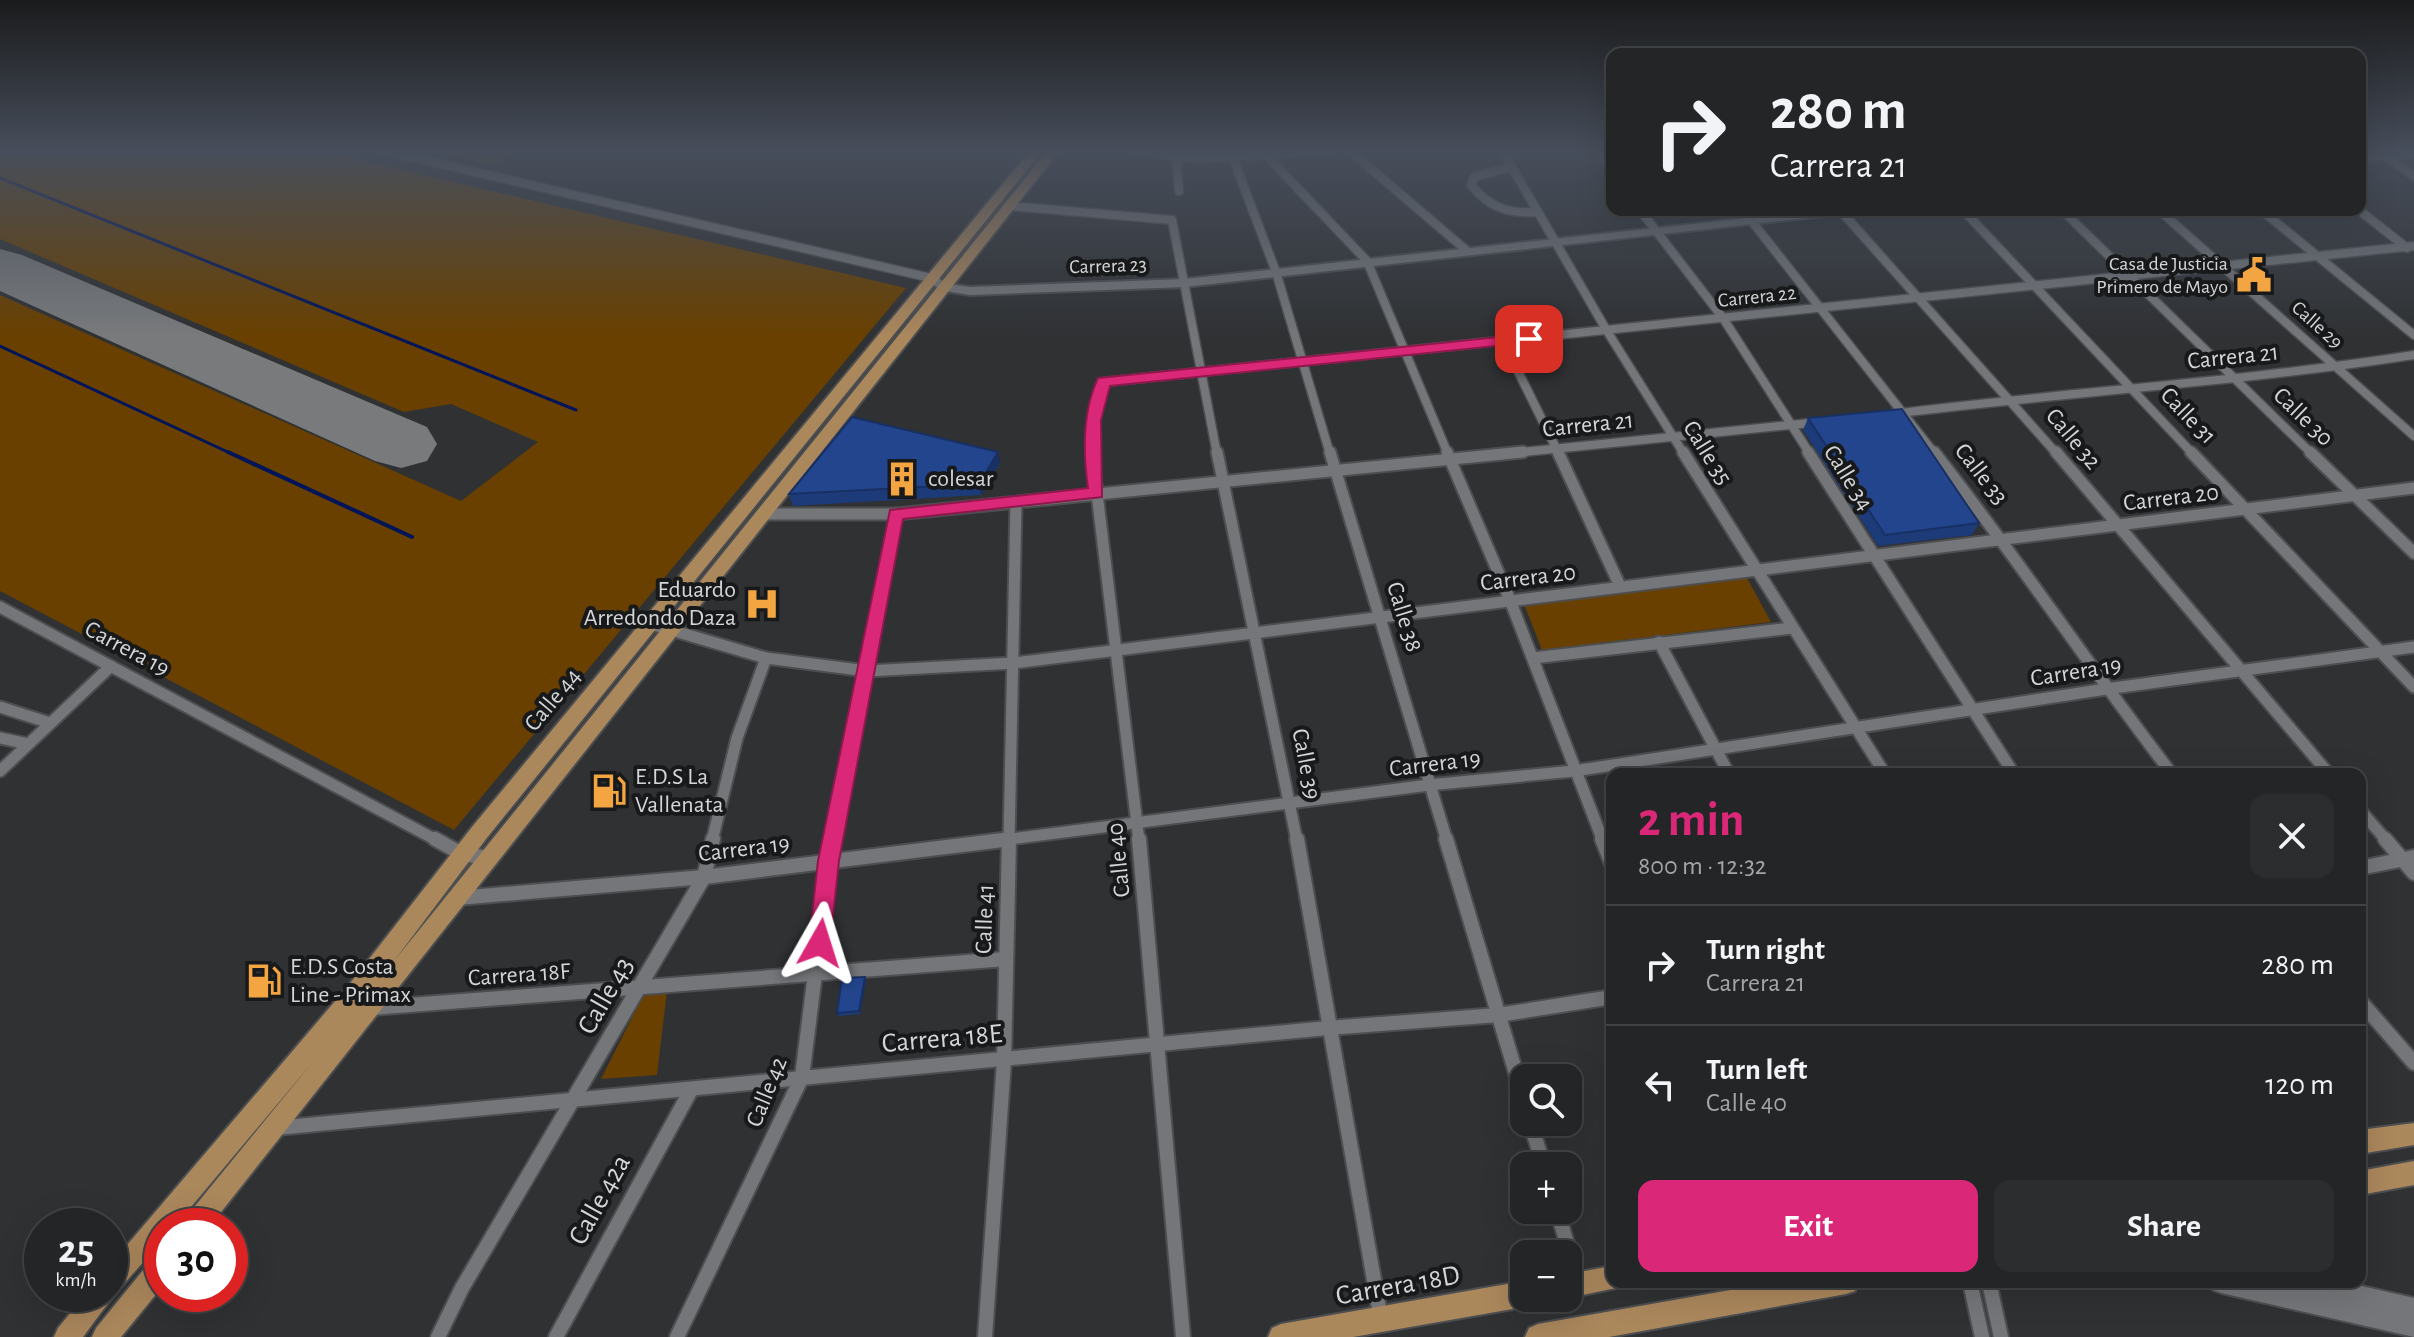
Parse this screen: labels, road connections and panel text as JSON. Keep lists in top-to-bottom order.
{
  "streets": {
    "main road": ["Calle 44", "Carrera 18D"],
    "street": [
      "Carrera 23",
      "Carrera 22",
      "Calle 29",
      "Carrera 21",
      "Calle 31",
      "Calle 30",
      "Calle 32",
      "Calle 35",
      "Calle 33",
      "Calle 34",
      "Carrera 20",
      "Calle 38",
      "Carrera 19",
      "Calle 39",
      "Calle 40",
      "Calle 41",
      "Carrera 18F",
      "Calle 43",
      "Carrera 18E",
      "Calle 42",
      "Calle 42a"
    ]
  },
  "crossings": [
    ["Carrera 23", "Calle 35"],
    ["Carrera 23", "Calle 34"],
    ["Carrera 23", "Calle 38"],
    ["Carrera 23", "Calle 44"],
    ["Carrera 23", "Calle 39"],
    ["Carrera 22", "Calle 29"],
    ["Carrera 22", "Calle 31"],
    ["Carrera 22", "Calle 30"],
    ["Carrera 22", "Calle 32"],
    ["Carrera 22", "Calle 35"],
    ["Carrera 22", "Calle 33"],
    ["Carrera 22", "Calle 34"],
    ["Carrera 22", "Calle 38"],
    ["Carrera 22", "Calle 39"],
    ["Carrera 22", "Calle 40"],
    ["Calle 29", "Carrera 21"],
    ["Carrera 21", "Calle 31"],
    ["Carrera 21", "Calle 30"],
    ["Carrera 21", "Calle 32"],
    ["Carrera 21", "Calle 35"],
    ["Carrera 21", "Calle 33"],
    ["Carrera 21", "Calle 34"],
    ["Carrera 21", "Calle 38"],
    ["Carrera 21", "Calle 44"],
    ["Carrera 21", "Calle 39"],
    ["Carrera 21", "Calle 40"],
    ["Carrera 21", "Calle 41"],
    ["Carrera 21", "Calle 42"],
    ["Calle 31", "Carrera 20"],
    ["Calle 31", "Carrera 19"],
    ["Calle 30", "Carrera 20"],
    ["Calle 32", "Carrera 20"],
    ["Calle 32", "Carrera 19"],
    ["Calle 35", "Carrera 20"],
    ["Calle 35", "Carrera 19"],
    ["Calle 33", "Carrera 20"],
    ["Calle 33", "Carrera 19"],
    ["Calle 34", "Carrera 20"],
    ["Calle 34", "Carrera 19"],
    ["Carrera 20", "Calle 38"],
    ["Carrera 20", "Calle 44"],
    ["Carrera 20", "Calle 39"],
    ["Carrera 20", "Calle 40"],
    ["Carrera 20", "Calle 41"],
    ["Carrera 20", "Calle 43"],
    ["Carrera 20", "Calle 42"],
    ["Calle 38", "Carrera 19"],
    ["Calle 38", "Carrera 18E"],
    ["Carrera 19", "Calle 44"],
    ["Carrera 19", "Calle 39"],
    ["Carrera 19", "Calle 40"],
    ["Carrera 19", "Calle 41"],
    ["Carrera 19", "Calle 43"],
    ["Carrera 19", "Calle 42"],
    ["Calle 44", "Carrera 18F"],
    ["Calle 44", "Carrera 18E"],
    ["Calle 39", "Carrera 18E"],
    ["Calle 39", "Carrera 18D"],
    ["Calle 40", "Carrera 18E"],
    ["Calle 41", "Carrera 18F"],
    ["Calle 41", "Carrera 18E"],
    ["Carrera 18F", "Calle 43"],
    ["Carrera 18F", "Calle 42"],
    ["Calle 43", "Carrera 18E"],
    ["Carrera 18E", "Calle 42"],
    ["Carrera 18E", "Calle 42a"]
  ],
  "places": {
    "public building": ["Casa de Justicia Primero de Mayo"],
    "building": ["colesar"],
    "hospital": ["Eduardo Arredondo Daza"],
    "fuel station": ["E.D.S La Vallenata", "E.D.S Costa Line - Primax"]
  },
  "page": {
    "turn": ["280 m", "Carrera 21"],
    "heading": ["2 min", "800 m · 12:32"],
    "list": [
      {
        "name": "Turn right",
        "note": "Carrera 21",
        "value": "280 m"
      },
      {
        "name": "Turn left",
        "note": "Calle 40",
        "value": "120 m"
      }
    ],
    "map_buttons": ["+", "−"],
    "buttons": ["Exit", "Share"],
    "speed": "25 km/h",
    "limit": "30"
  }
}
